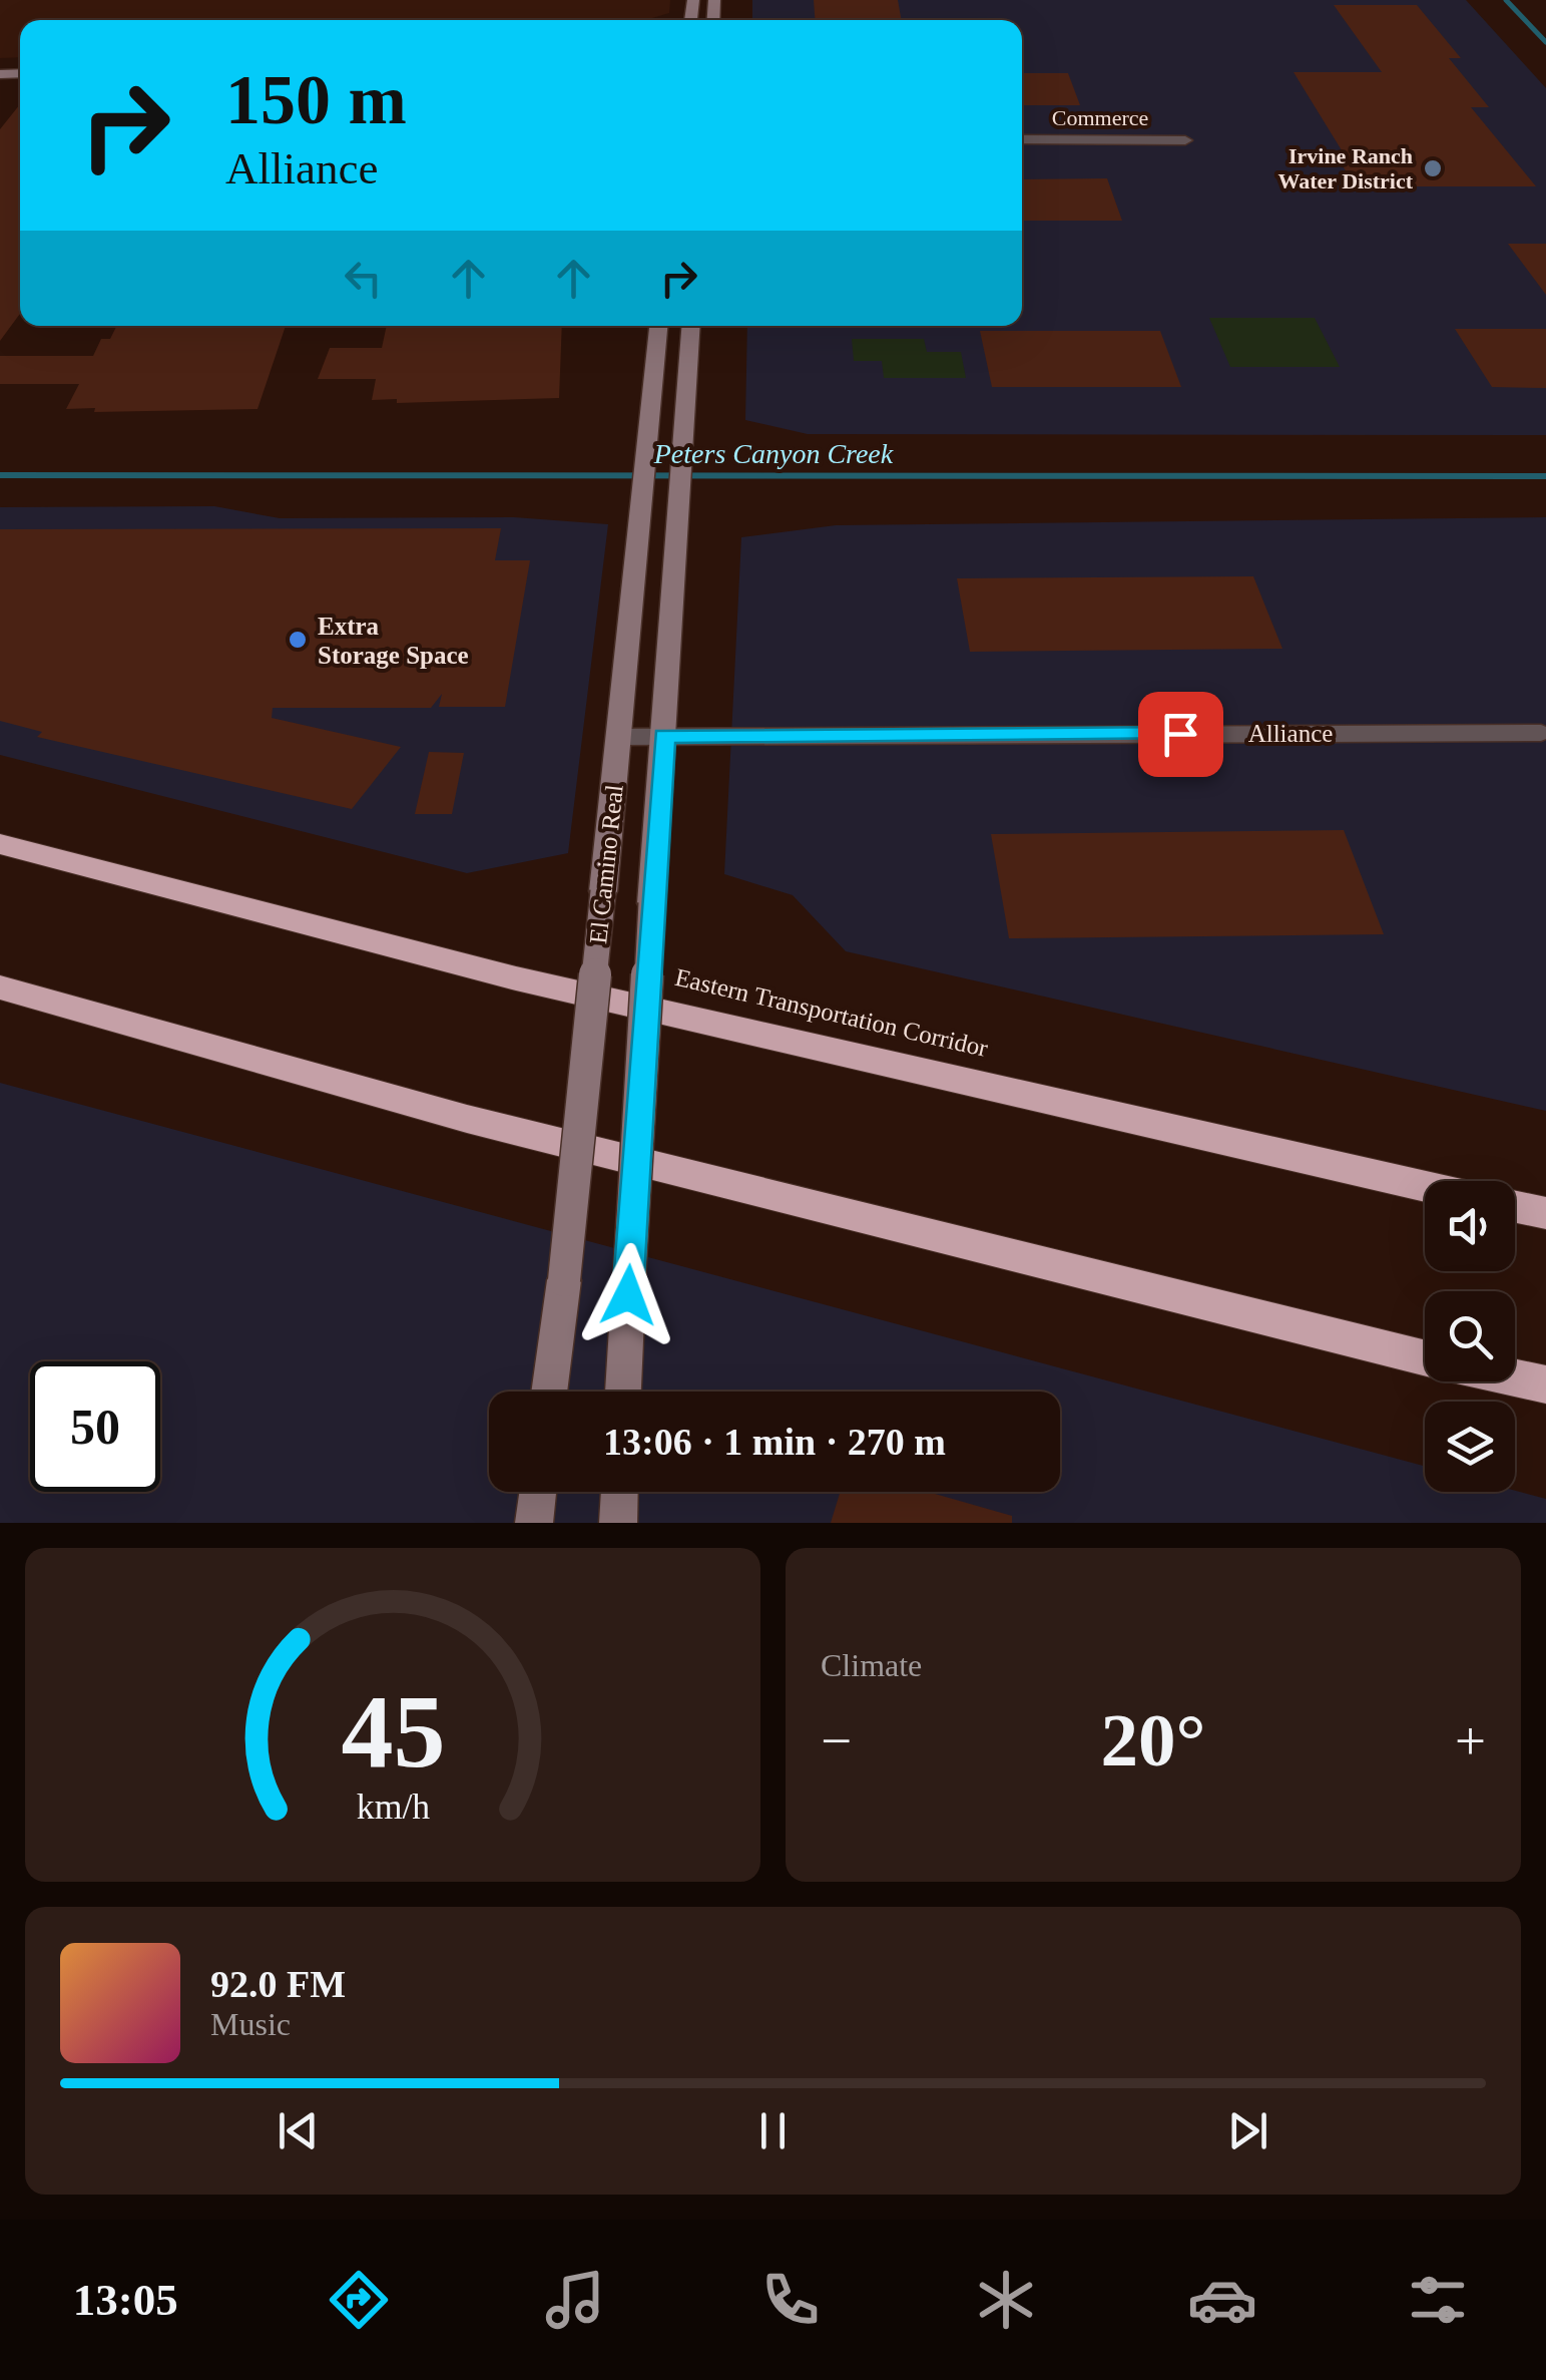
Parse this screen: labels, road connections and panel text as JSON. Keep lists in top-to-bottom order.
{
  "streets": {
    "highway": ["Eastern Transportation Corridor"],
    "main road": ["El Camino Real"],
    "street": ["Commerce", "Alliance"]
  },
  "crossings": [
    ["Alliance", "El Camino Real"]
  ],
  "water": ["Peters Canyon Creek"],
  "places": ["Irvine Ranch Water District", "Extra Storage Space"],
  "page": {
    "turn": ["150 m", "Alliance"],
    "limit": "50",
    "trip": "13:06 · 1 min · 270 m",
    "tile": "Climate",
    "heat": ["−", "20°", "+"],
    "song": ["92.0 FM", "Music"],
    "tabs": "13:05",
    "gauge": ["45", "km/h"]
  }
}
